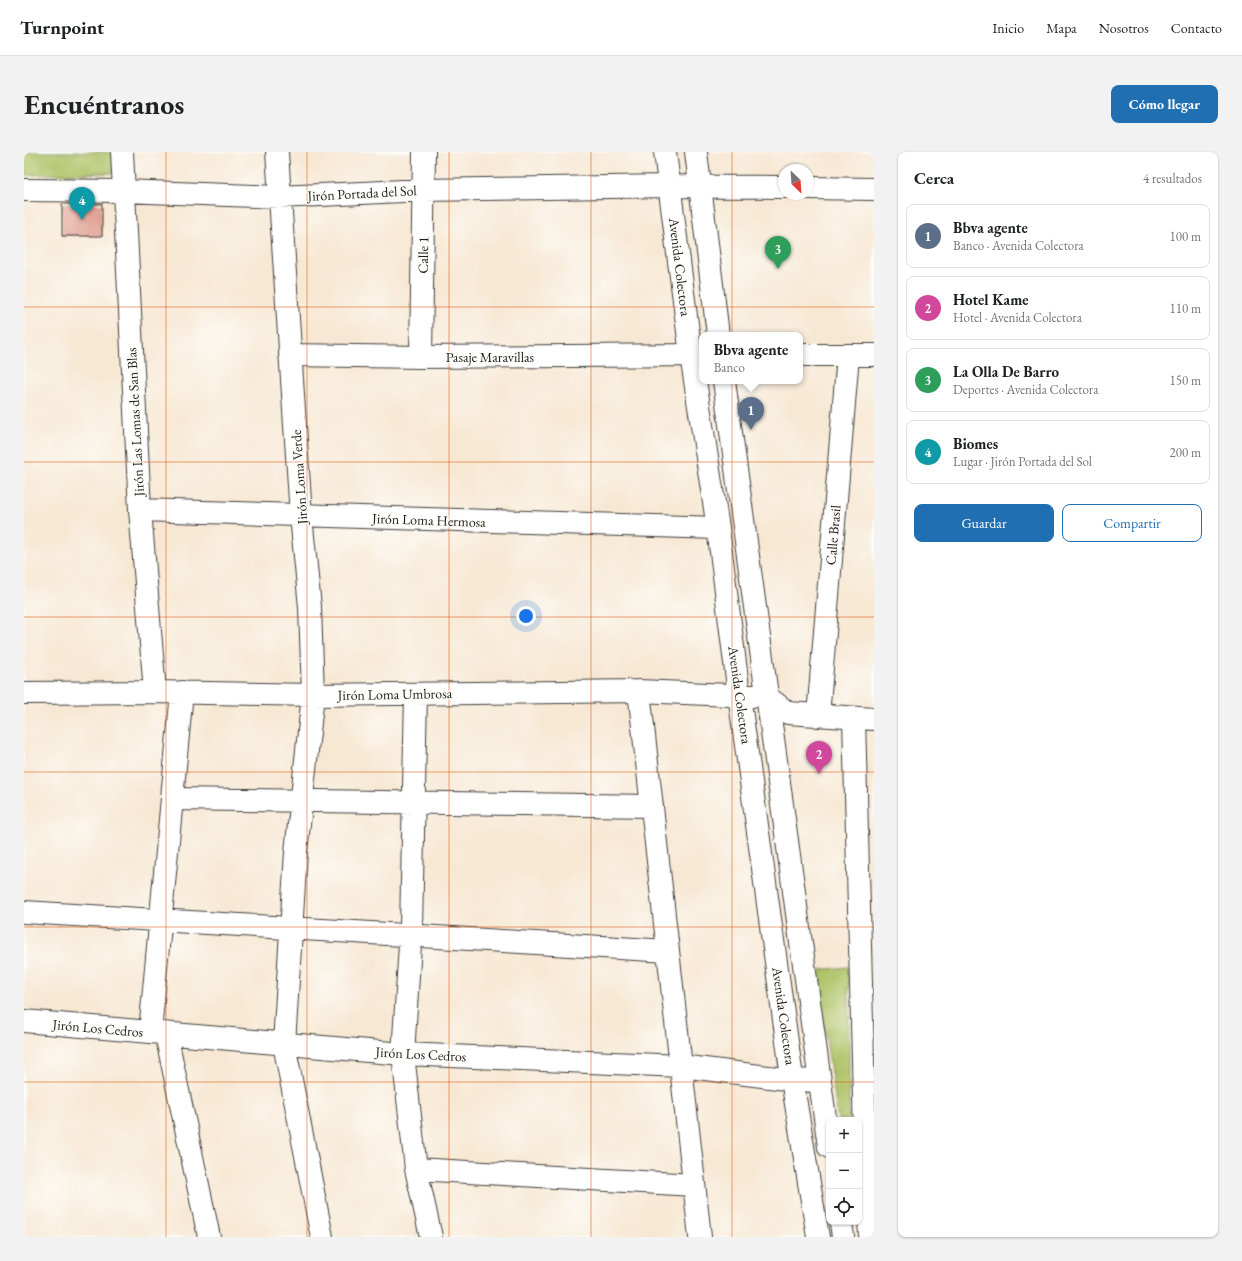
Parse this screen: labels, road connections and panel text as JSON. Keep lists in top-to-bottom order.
{
  "streets": {
    "street": [
      "Jirón Portada del Sol",
      "Calle 1",
      "Avenida Colectora",
      "Pasaje Maravillas",
      "Jirón Las Lomas de San Blas",
      "Jirón Loma Verde",
      "Jirón Loma Hermosa",
      "Calle Brasil",
      "Jirón Loma Umbrosa",
      "Jirón Los Cedros"
    ]
  },
  "crossings": [
    ["Jirón Portada del Sol", "Calle 1"],
    ["Jirón Portada del Sol", "Avenida Colectora"],
    ["Jirón Portada del Sol", "Jirón Las Lomas de San Blas"],
    ["Jirón Portada del Sol", "Jirón Loma Verde"],
    ["Calle 1", "Pasaje Maravillas"],
    ["Avenida Colectora", "Pasaje Maravillas"],
    ["Avenida Colectora", "Jirón Loma Hermosa"],
    ["Avenida Colectora", "Jirón Loma Umbrosa"],
    ["Avenida Colectora", "Jirón Los Cedros"],
    ["Pasaje Maravillas", "Jirón Loma Verde"],
    ["Jirón Las Lomas de San Blas", "Jirón Loma Hermosa"],
    ["Jirón Las Lomas de San Blas", "Jirón Loma Umbrosa"],
    ["Jirón Loma Verde", "Jirón Loma Hermosa"],
    ["Jirón Loma Verde", "Jirón Loma Umbrosa"],
    ["Jirón Loma Verde", "Jirón Los Cedros"]
  ],
  "north": "bottom right",
  "page": {
    "header": "Turnpoint",
    "nav": [
      "Inicio",
      "Mapa",
      "Nosotros",
      "Contacto"
    ],
    "buttons": [
      "Cómo llegar",
      ["Guardar", "Compartir"]
    ],
    "title": "Encuéntranos",
    "heading": ["Cerca", "4 resultados"],
    "pins": [
      "4",
      "3",
      "1",
      "2"
    ],
    "list": [
      {
        "mark": "1",
        "name": "Bbva agente",
        "note": "Banco · Avenida Colectora",
        "value": "100 m"
      },
      {
        "mark": "2",
        "name": "Hotel Kame",
        "note": "Hotel · Avenida Colectora",
        "value": "110 m"
      },
      {
        "mark": "3",
        "name": "La Olla De Barro",
        "note": "Deportes · Avenida Colectora",
        "value": "150 m"
      },
      {
        "mark": "4",
        "name": "Biomes",
        "note": "Lugar · Jirón Portada del Sol",
        "value": "200 m"
      }
    ],
    "popup": ["Bbva agente", "Banco"],
    "map_buttons": ["+", "−"]
  }
}
